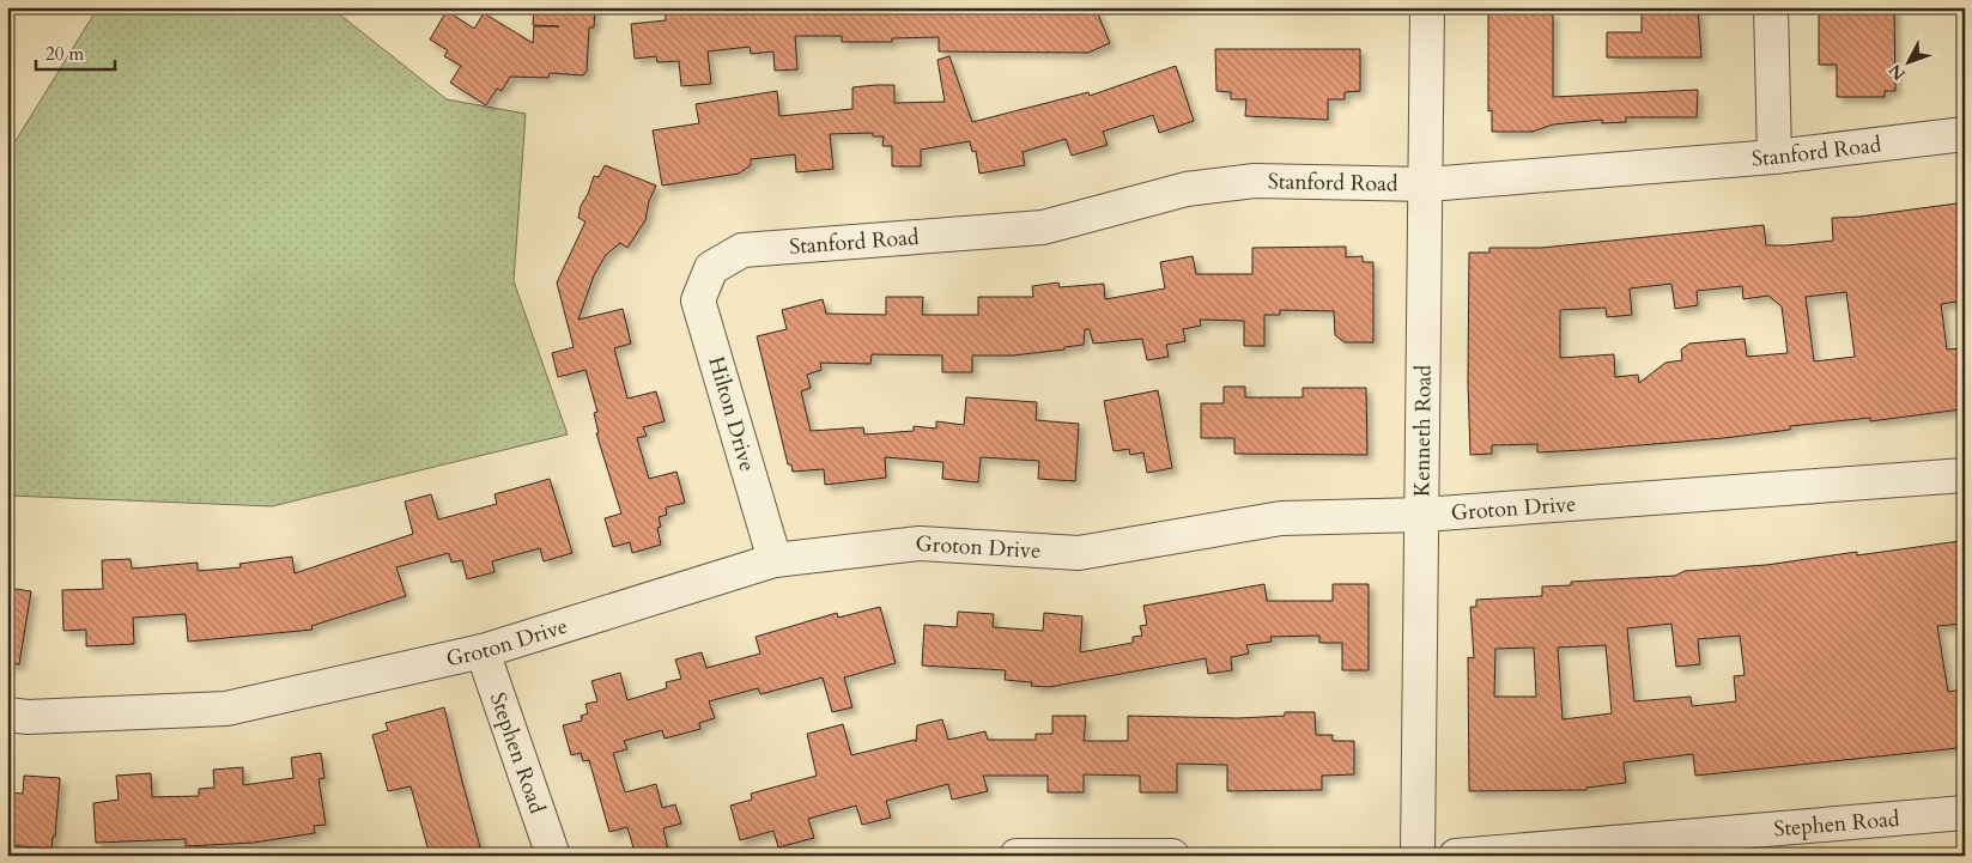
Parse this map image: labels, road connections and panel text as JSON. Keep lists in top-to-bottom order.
{
  "streets": {
    "street": [
      "Stanford Road",
      "Hilton Drive",
      "Kenneth Road",
      "Groton Drive",
      "Stephen Road"
    ]
  },
  "crossings": [
    ["Stanford Road", "Hilton Drive"],
    ["Stanford Road", "Kenneth Road"],
    ["Hilton Drive", "Groton Drive"],
    ["Kenneth Road", "Groton Drive"],
    ["Groton Drive", "Stephen Road"]
  ],
  "scale_bar": "20 m",
  "north": "bottom left"
}
